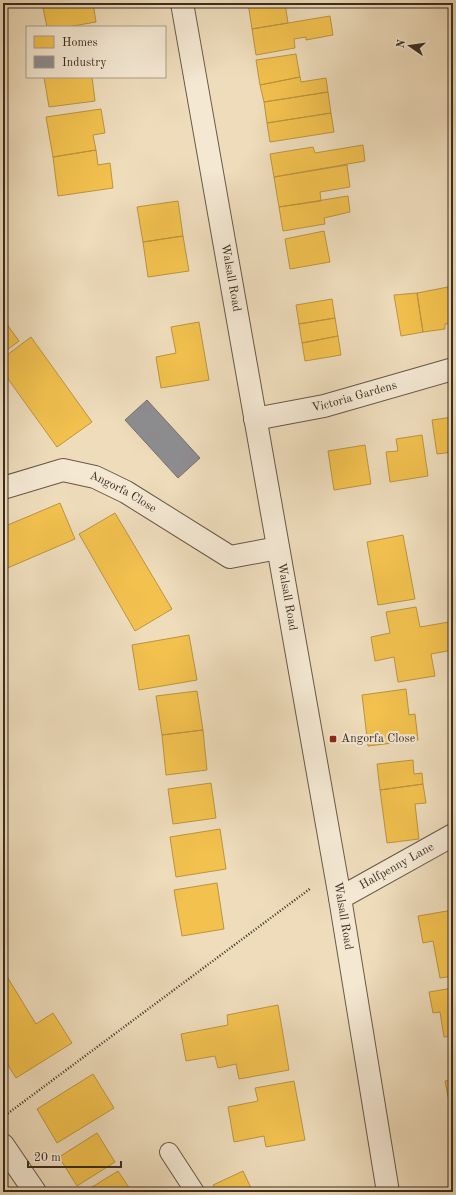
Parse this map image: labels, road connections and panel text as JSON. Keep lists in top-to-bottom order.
{
  "streets": {
    "street": [
      "Walsall Road",
      "Victoria Gardens",
      "Angorfa Close",
      "Halfpenny Lane"
    ]
  },
  "crossings": [
    ["Walsall Road", "Victoria Gardens"],
    ["Walsall Road", "Angorfa Close"],
    ["Walsall Road", "Halfpenny Lane"]
  ],
  "places": {
    "transit": ["Angorfa Close"]
  },
  "legend": ["Homes", "Industry"],
  "scale_bar": "20 m",
  "north": "left"
}
